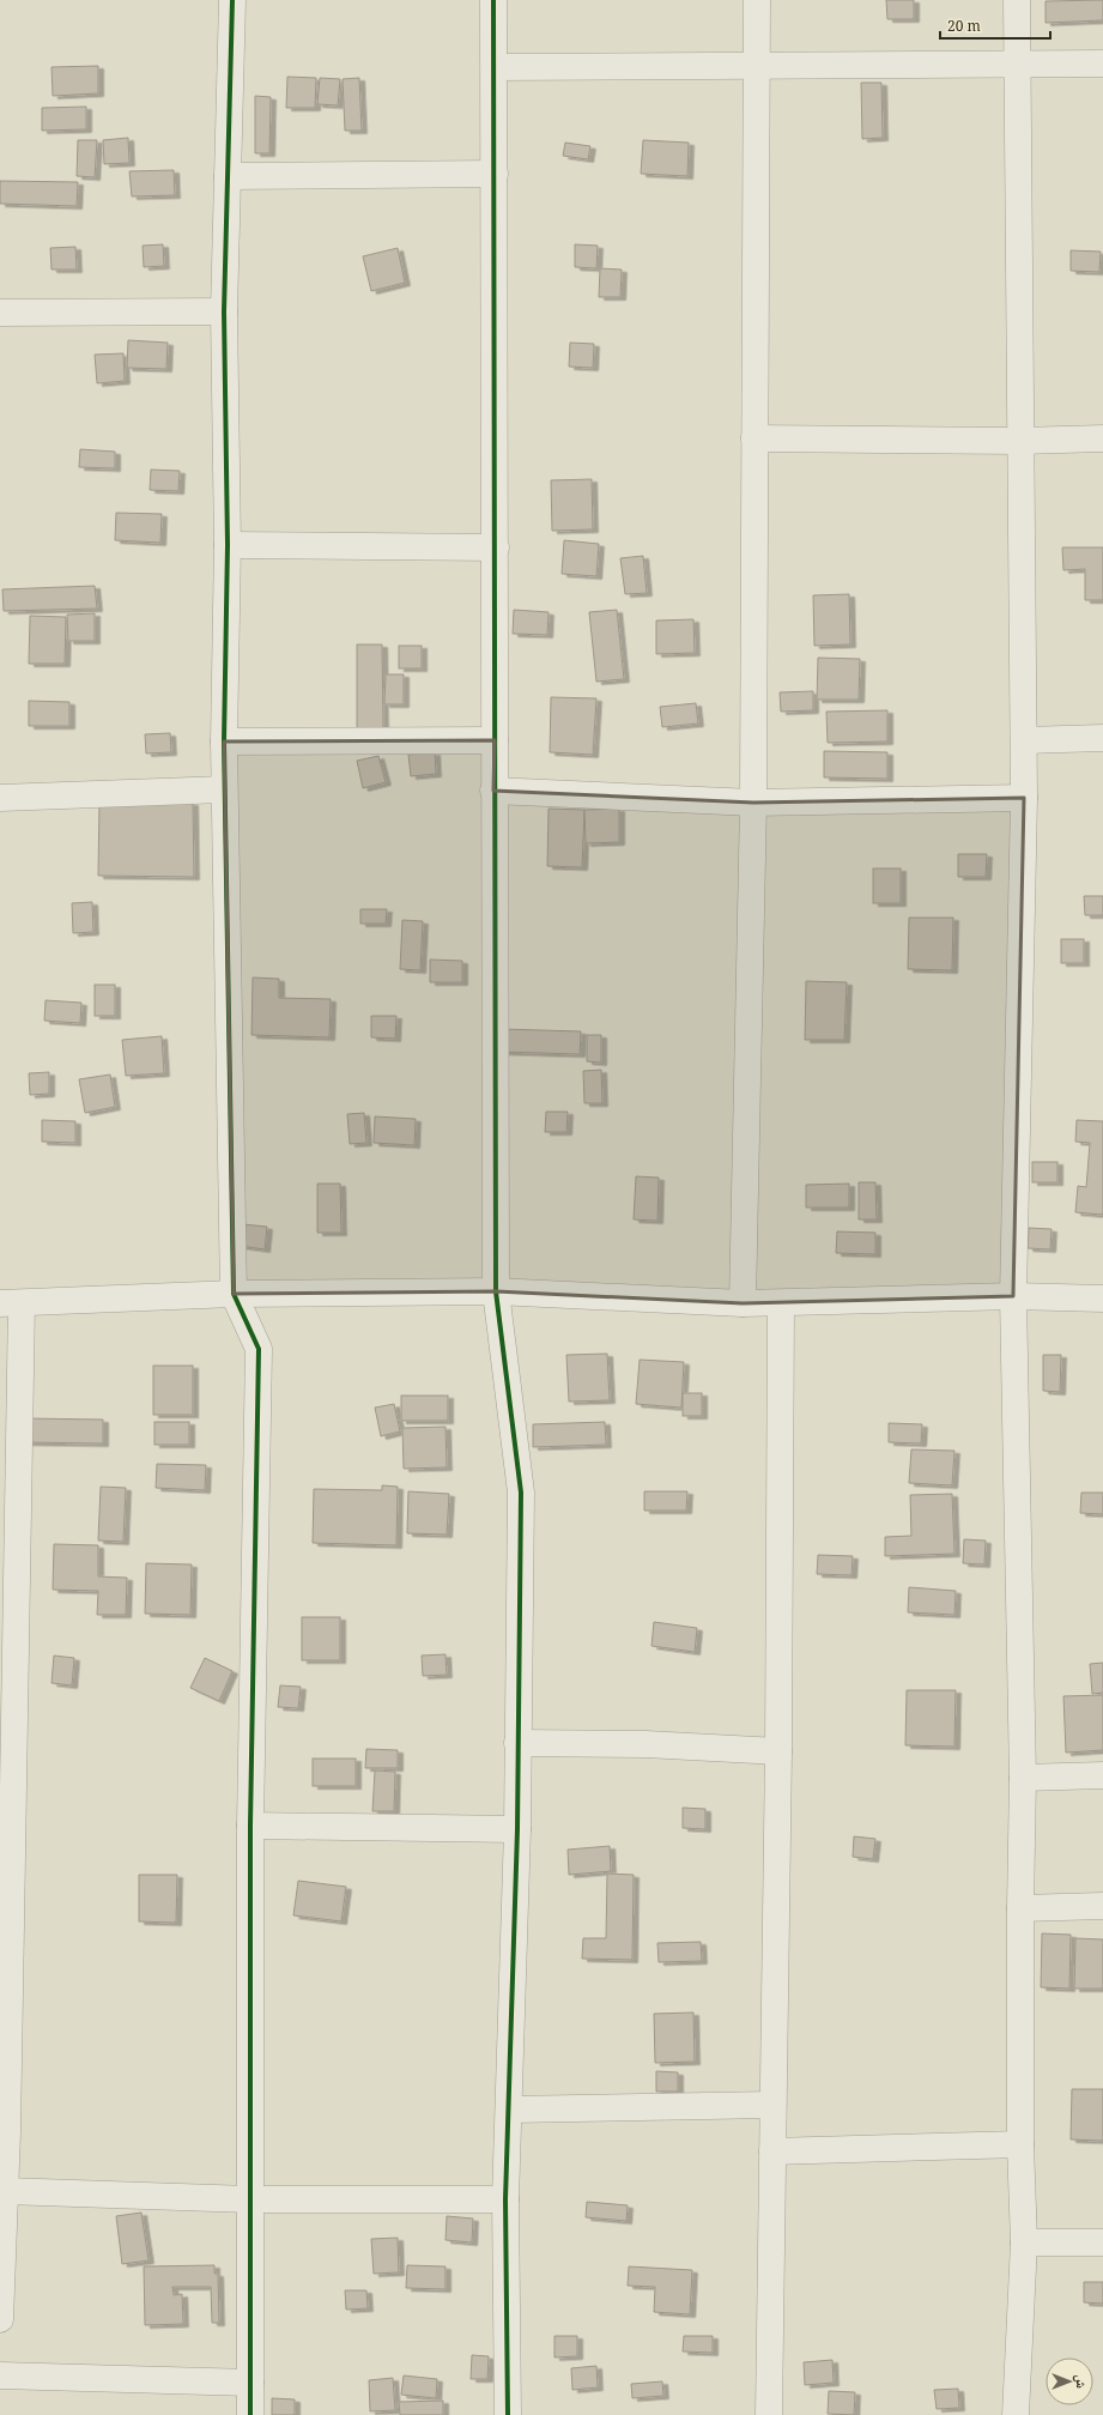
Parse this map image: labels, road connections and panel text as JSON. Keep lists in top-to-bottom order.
{
  "scale_bar": "20 m",
  "north": "right"
}
